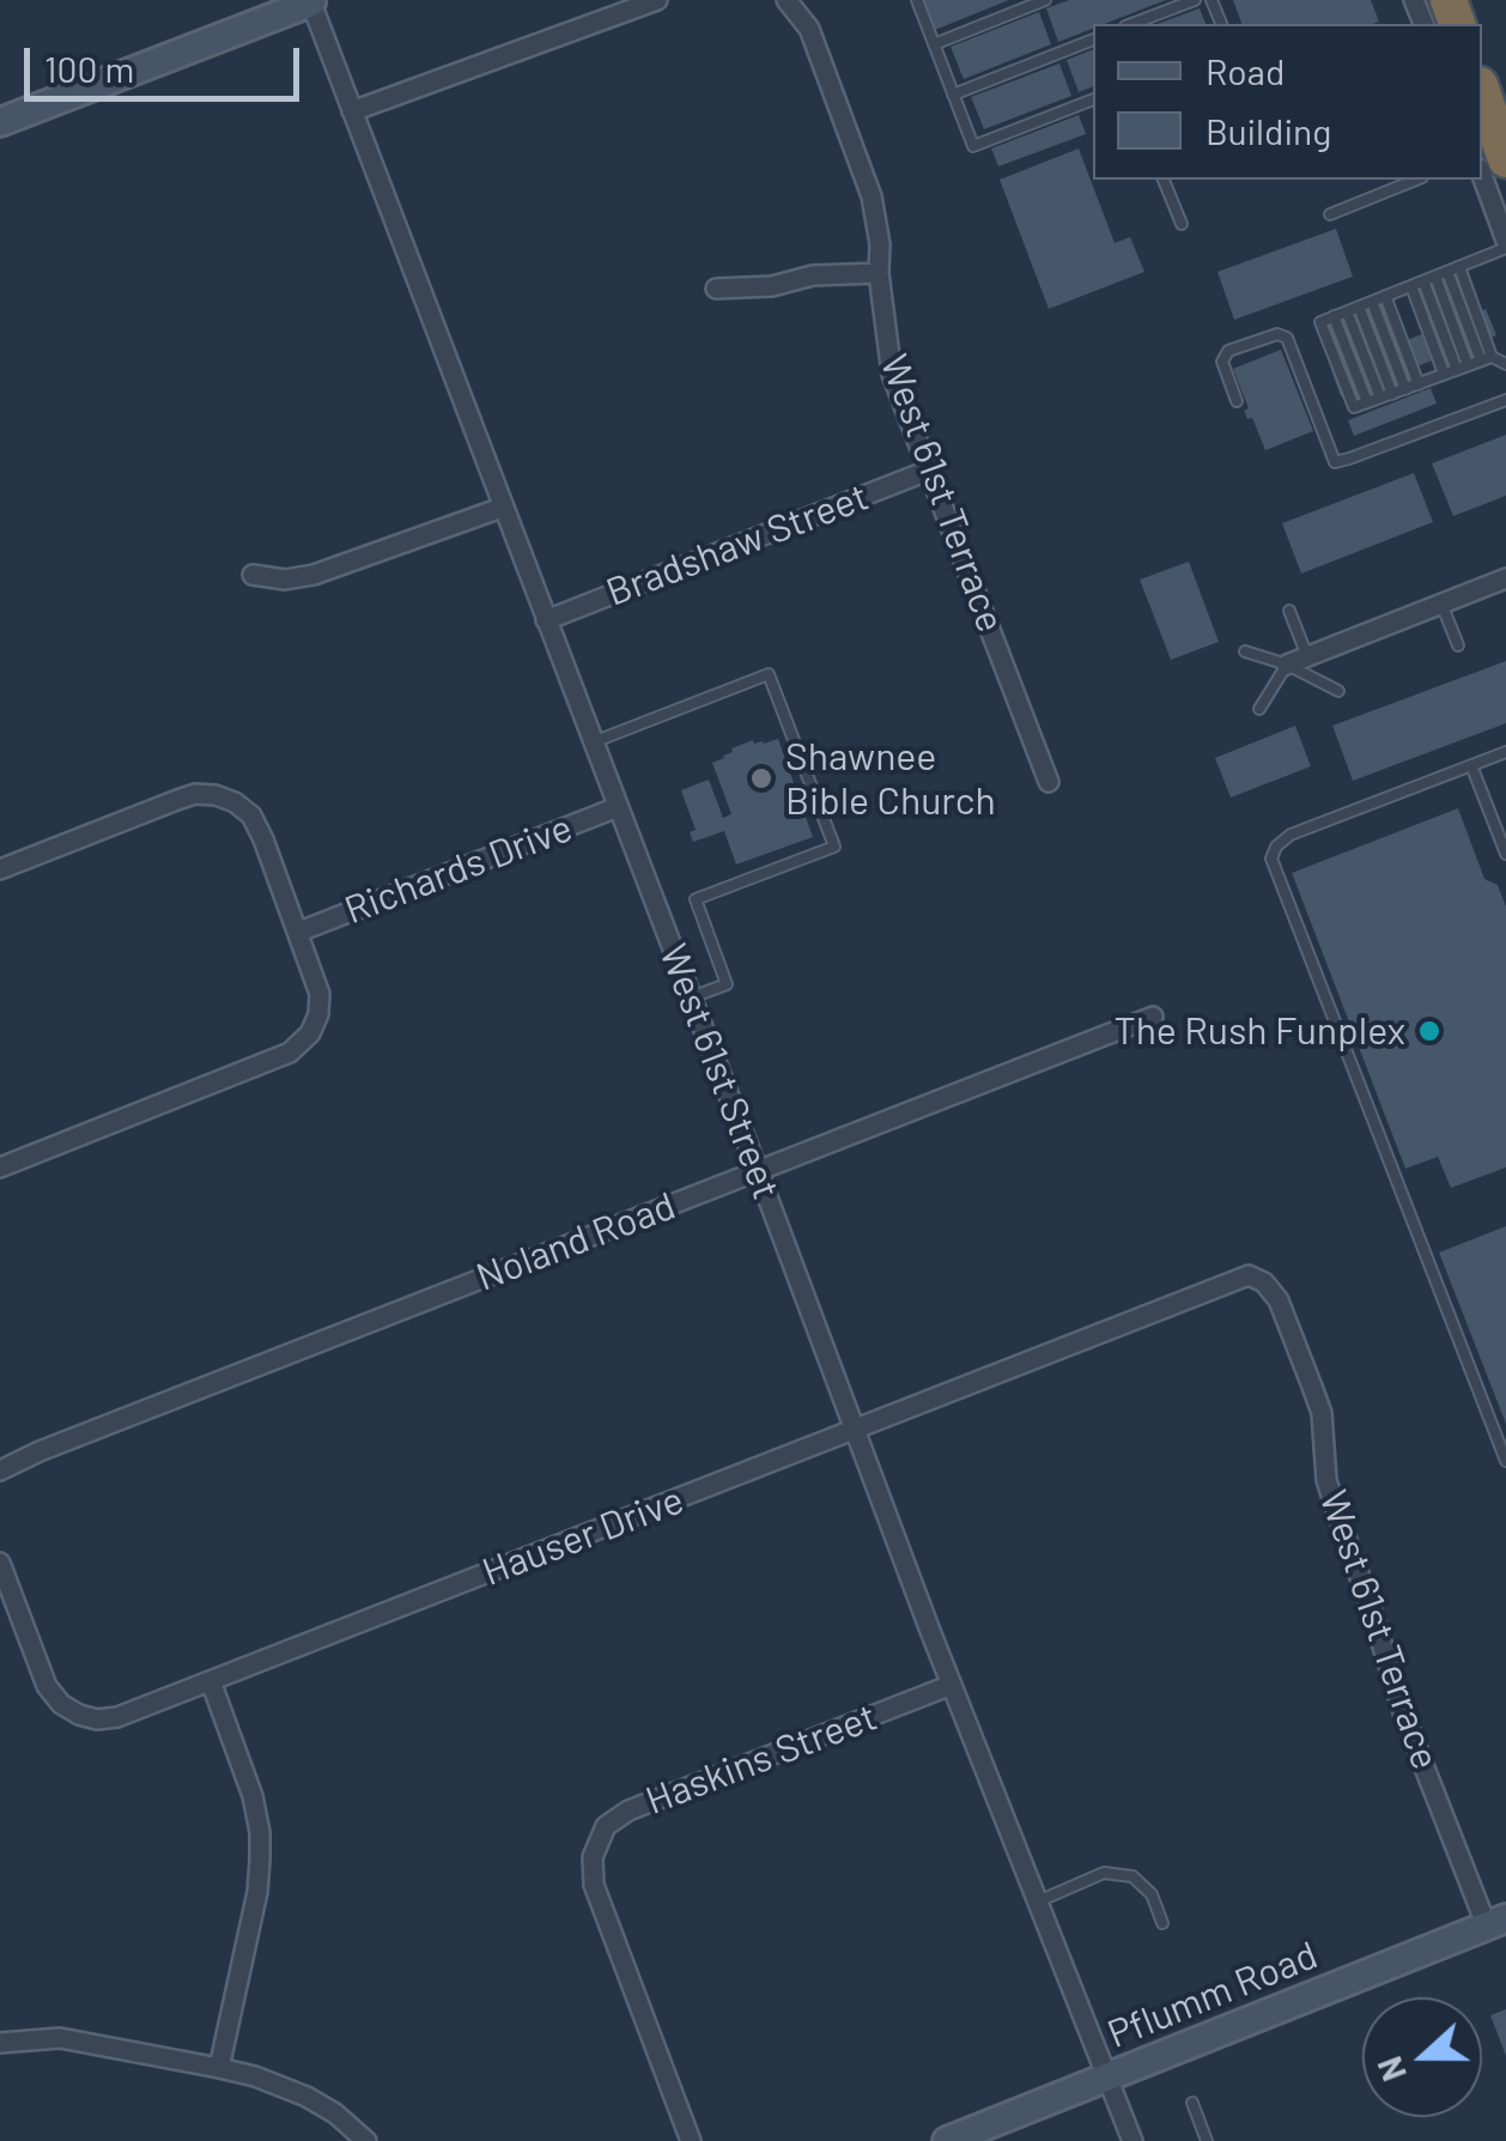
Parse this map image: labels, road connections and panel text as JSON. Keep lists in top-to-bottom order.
{
  "streets": {
    "main road": ["Pflumm Road"],
    "street": [
      "West 61st Terrace",
      "Bradshaw Street",
      "Richards Drive",
      "West 61st Street",
      "Noland Road",
      "Hauser Drive",
      "Haskins Street"
    ]
  },
  "crossings": [
    ["West 61st Terrace", "Bradshaw Street"],
    ["West 61st Terrace", "Hauser Drive"],
    ["West 61st Terrace", "Pflumm Road"],
    ["Bradshaw Street", "West 61st Street"],
    ["Richards Drive", "West 61st Street"],
    ["West 61st Street", "Noland Road"],
    ["West 61st Street", "Hauser Drive"],
    ["West 61st Street", "Haskins Street"],
    ["West 61st Street", "Pflumm Road"]
  ],
  "places": ["Shawnee Bible Church", "The Rush Funplex"],
  "legend": ["Road", "Building"],
  "scale_bar": "100 m",
  "north": "left"
}
